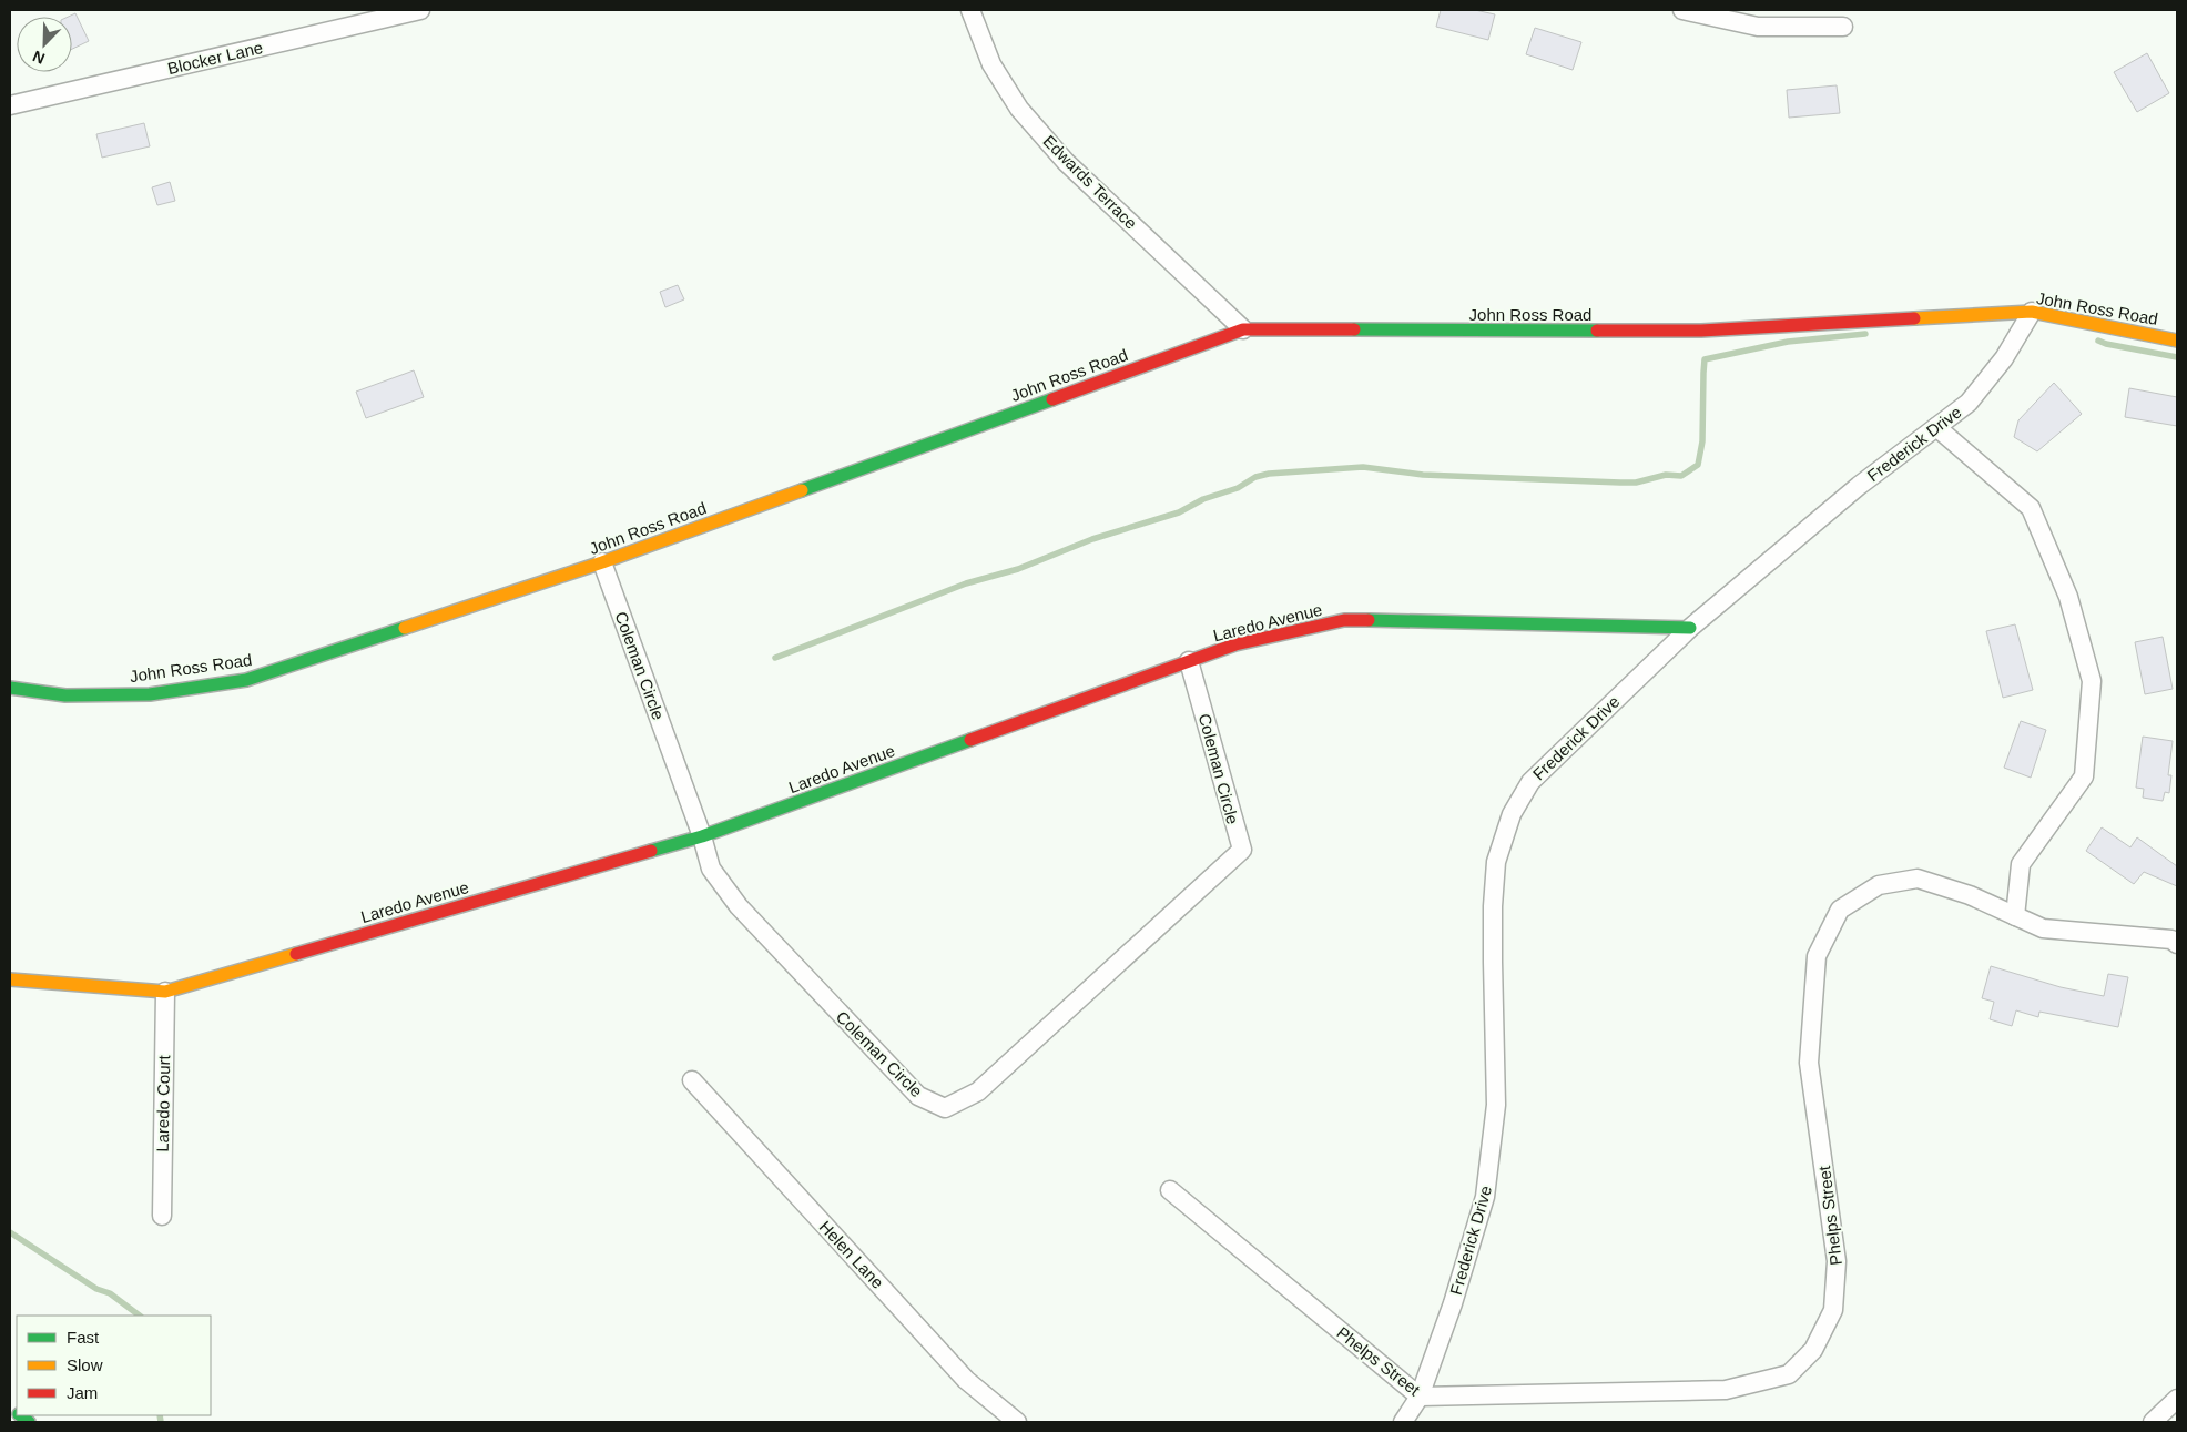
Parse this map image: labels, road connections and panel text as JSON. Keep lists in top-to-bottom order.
{
  "streets": {
    "street": [
      "Blocker Lane",
      "Edwards Terrace",
      "John Ross Road",
      "Frederick Drive",
      "Laredo Avenue",
      "Coleman Circle",
      "Laredo Court",
      "Phelps Street",
      "Helen Lane"
    ]
  },
  "crossings": [
    ["Edwards Terrace", "John Ross Road"],
    ["John Ross Road", "Frederick Drive"],
    ["John Ross Road", "Coleman Circle"],
    ["Frederick Drive", "Laredo Avenue"],
    ["Frederick Drive", "Phelps Street"],
    ["Laredo Avenue", "Coleman Circle"],
    ["Laredo Avenue", "Laredo Court"]
  ],
  "legend": ["Fast", "Slow", "Jam"],
  "north": "bottom left"
}
